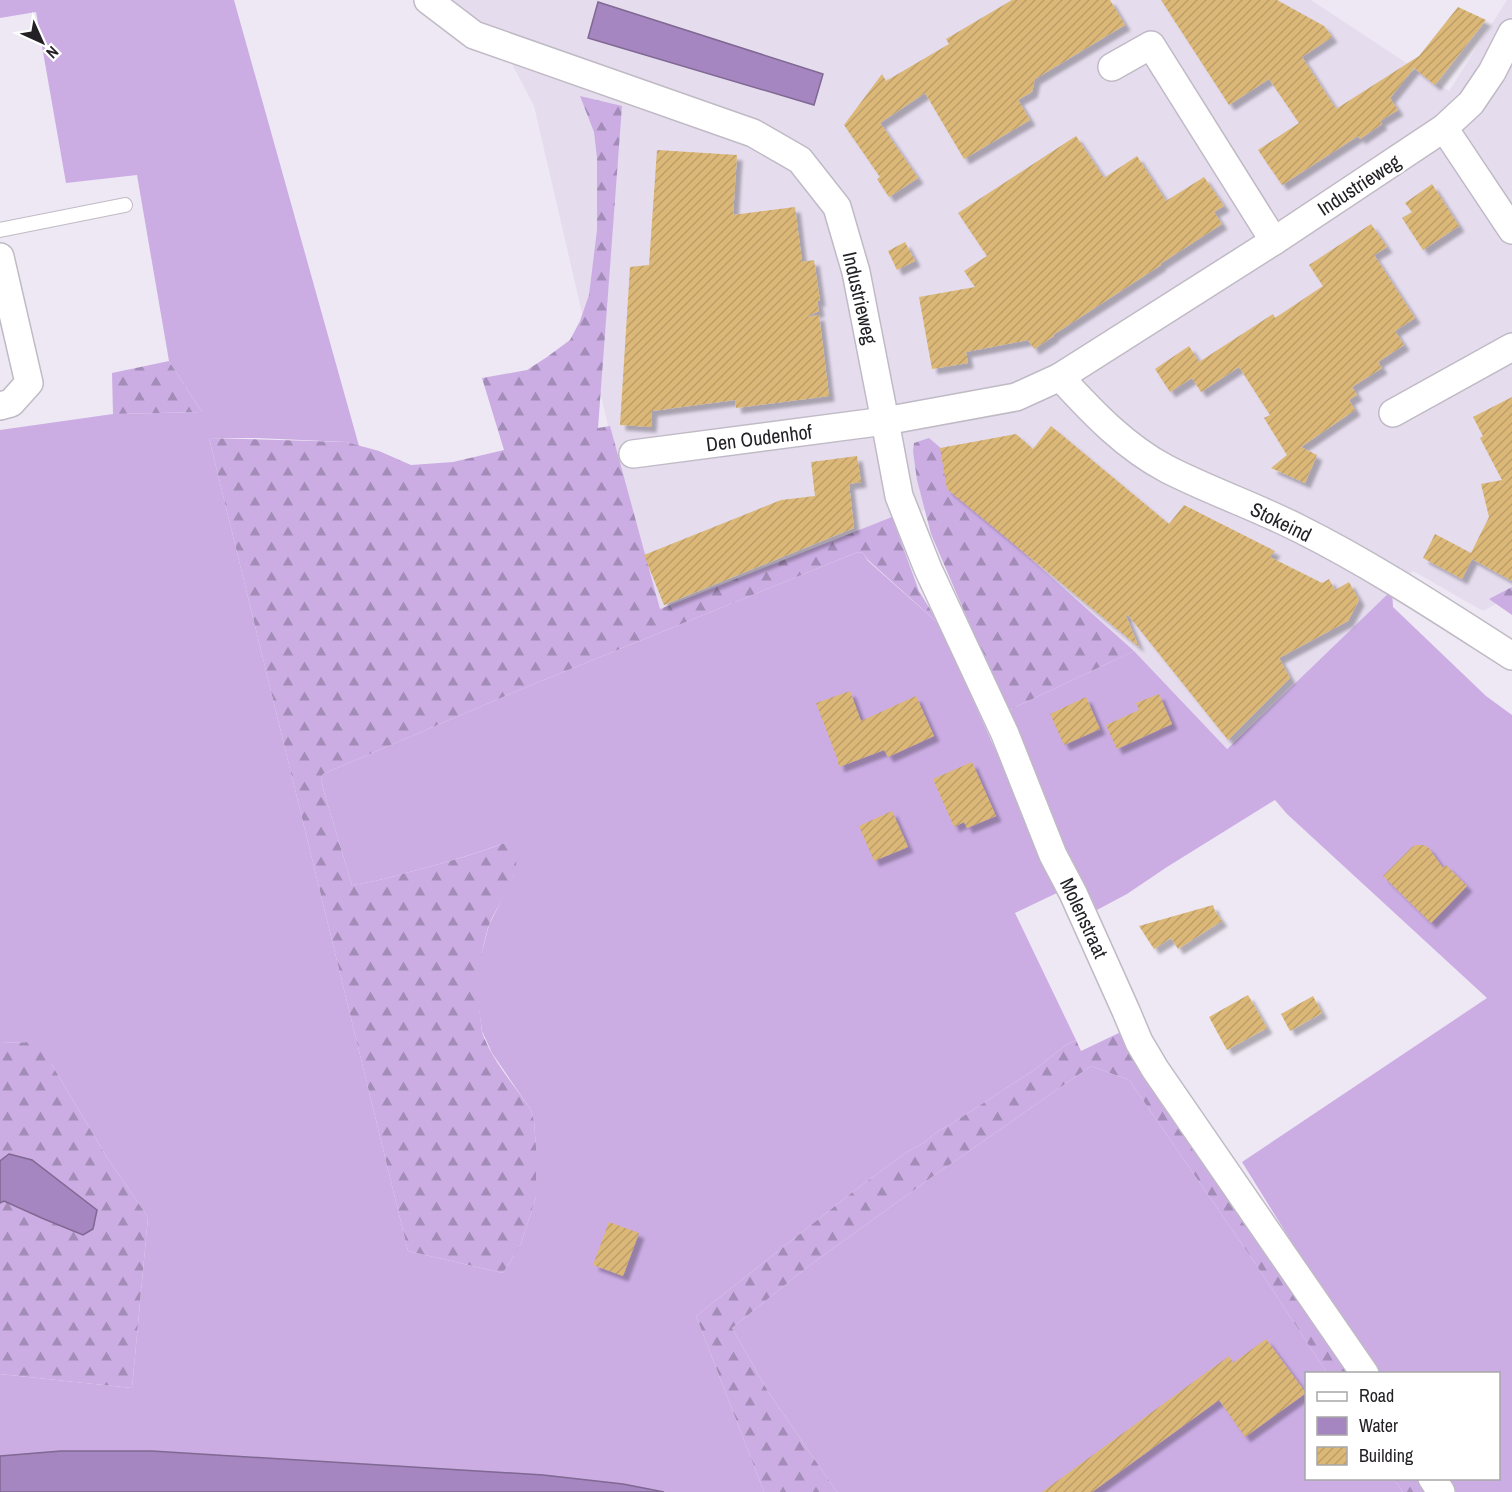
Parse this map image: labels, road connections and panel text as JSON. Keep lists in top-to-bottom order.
{
  "streets": {
    "street": [
      "Industrieweg",
      "Den Oudenhof",
      "Stokeind",
      "Molenstraat"
    ]
  },
  "crossings": [
    ["Industrieweg", "Den Oudenhof"],
    ["Industrieweg", "Stokeind"],
    ["Industrieweg", "Molenstraat"],
    ["Den Oudenhof", "Molenstraat"]
  ],
  "legend": ["Road", "Water", "Building"],
  "north": "bottom right"
}
